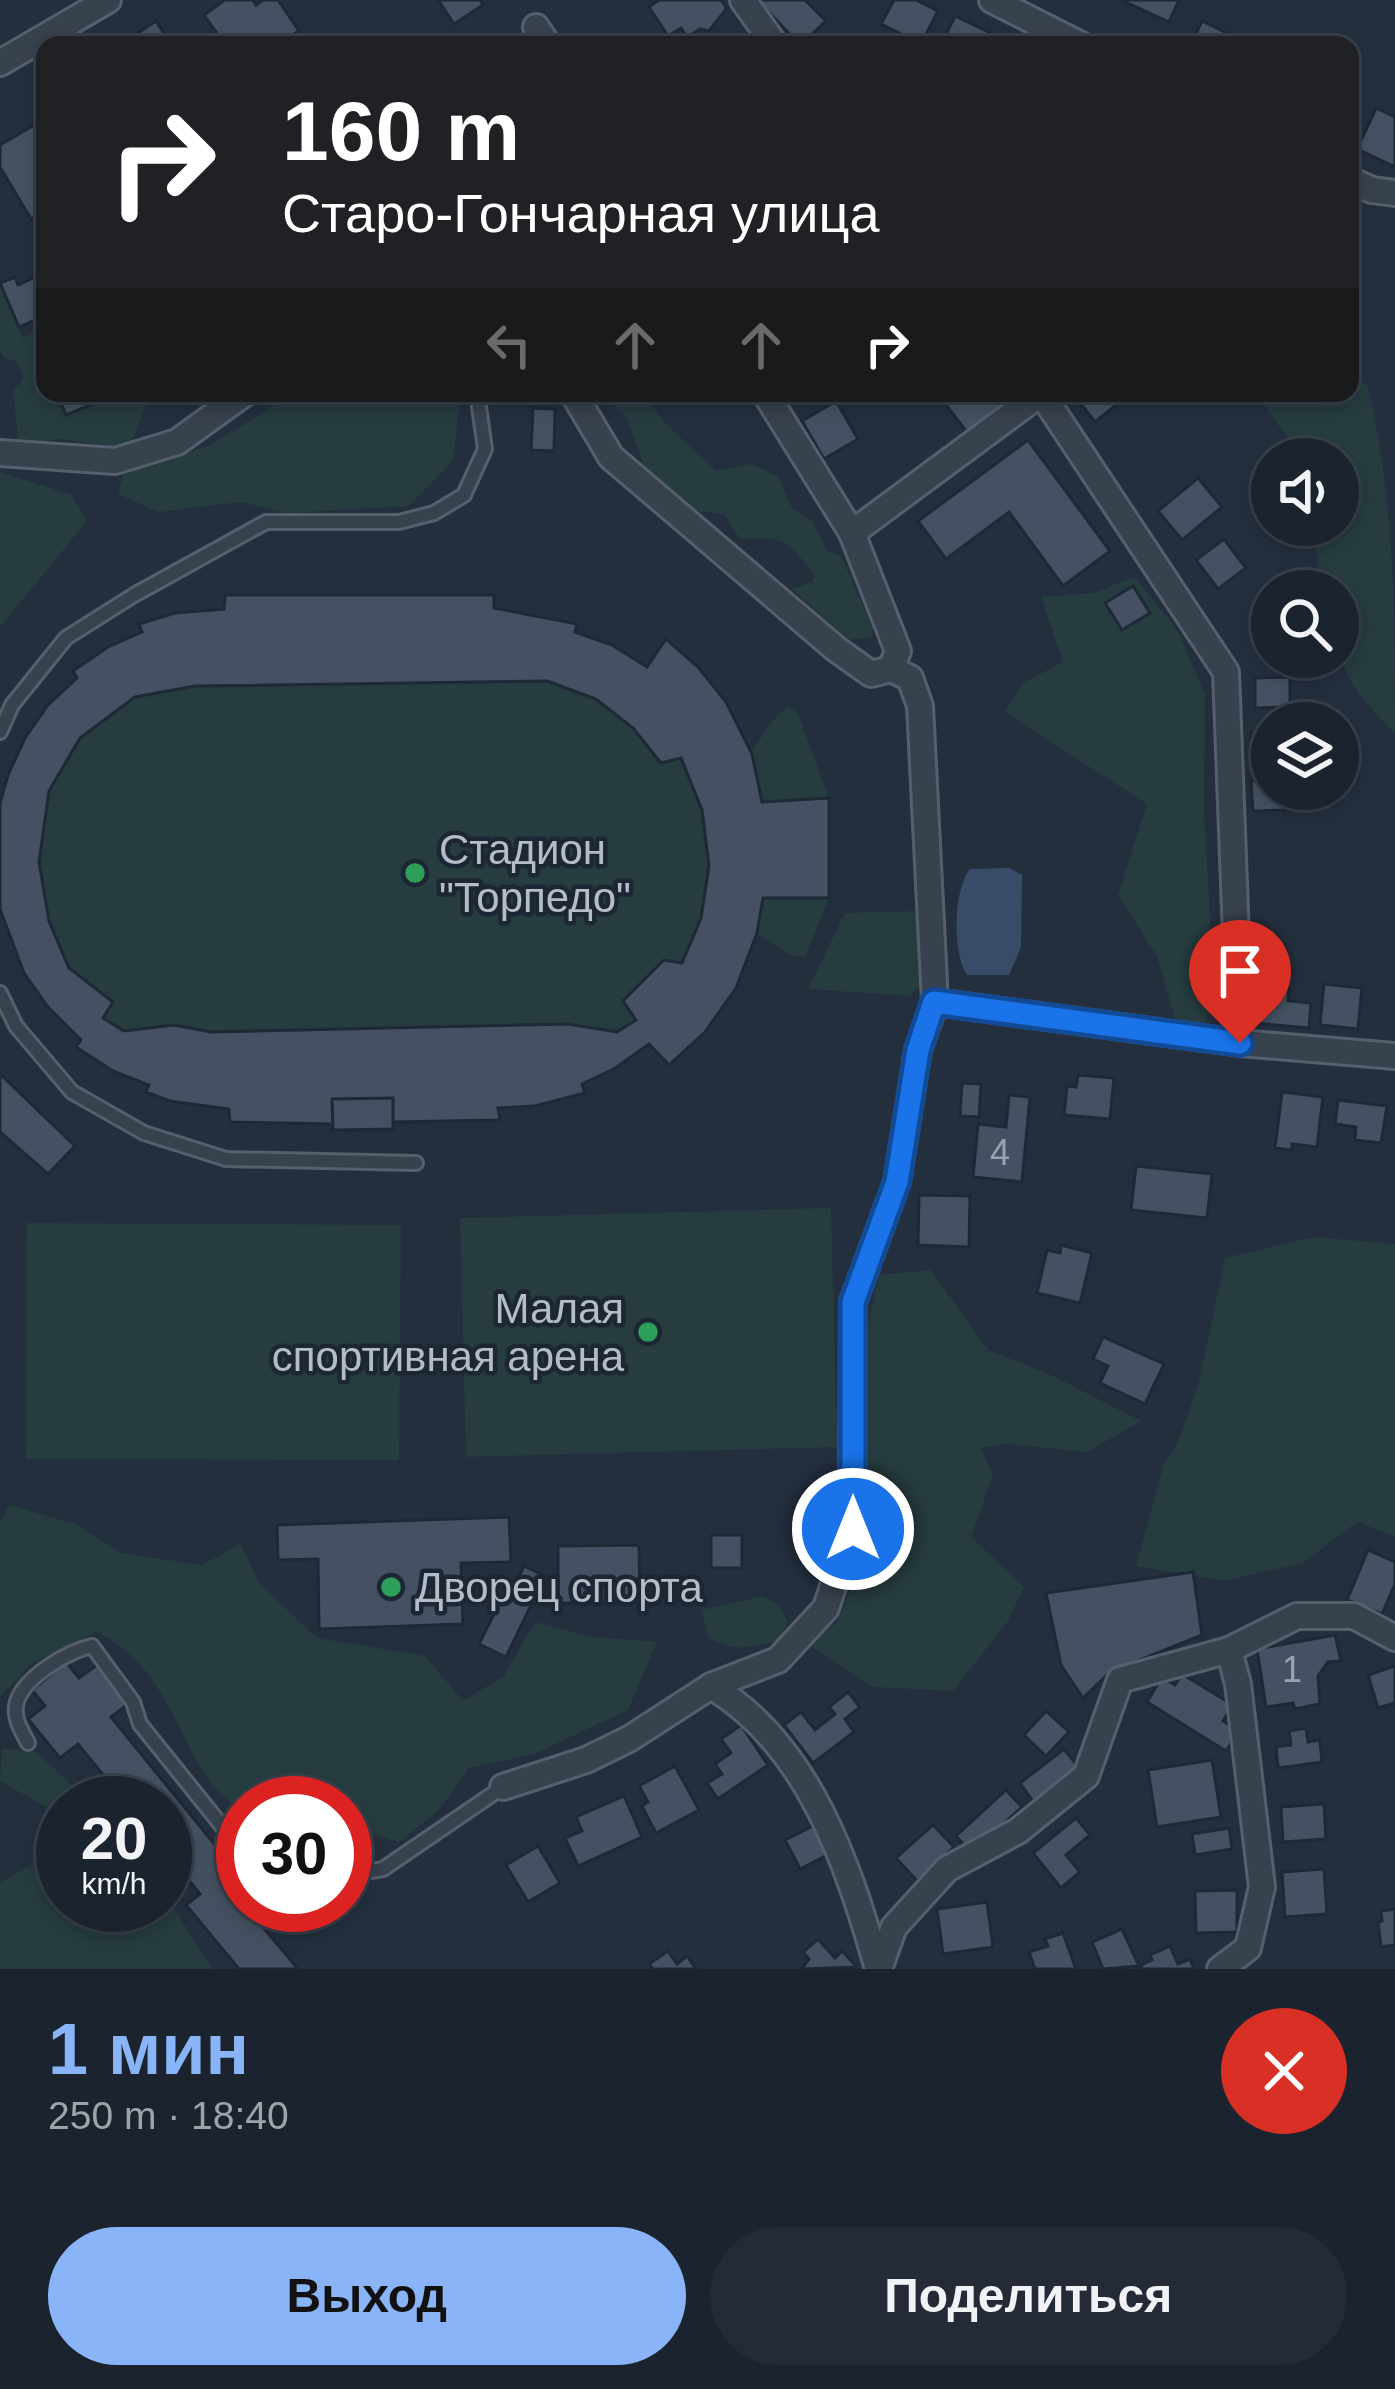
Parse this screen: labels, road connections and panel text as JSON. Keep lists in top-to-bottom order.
{
  "places": ["Стадион \"Торпедо\"", "Малая спортивная арена", "Дворец спорта"],
  "house_numbers": ["4", "1"],
  "page": {
    "turn": ["160 m", "Старо-Гончарная улица"],
    "speed": "20 km/h",
    "limit": "30",
    "heading": ["1 мин", "250 m · 18:40"],
    "buttons": ["Выход", "Поделиться"]
  }
}
